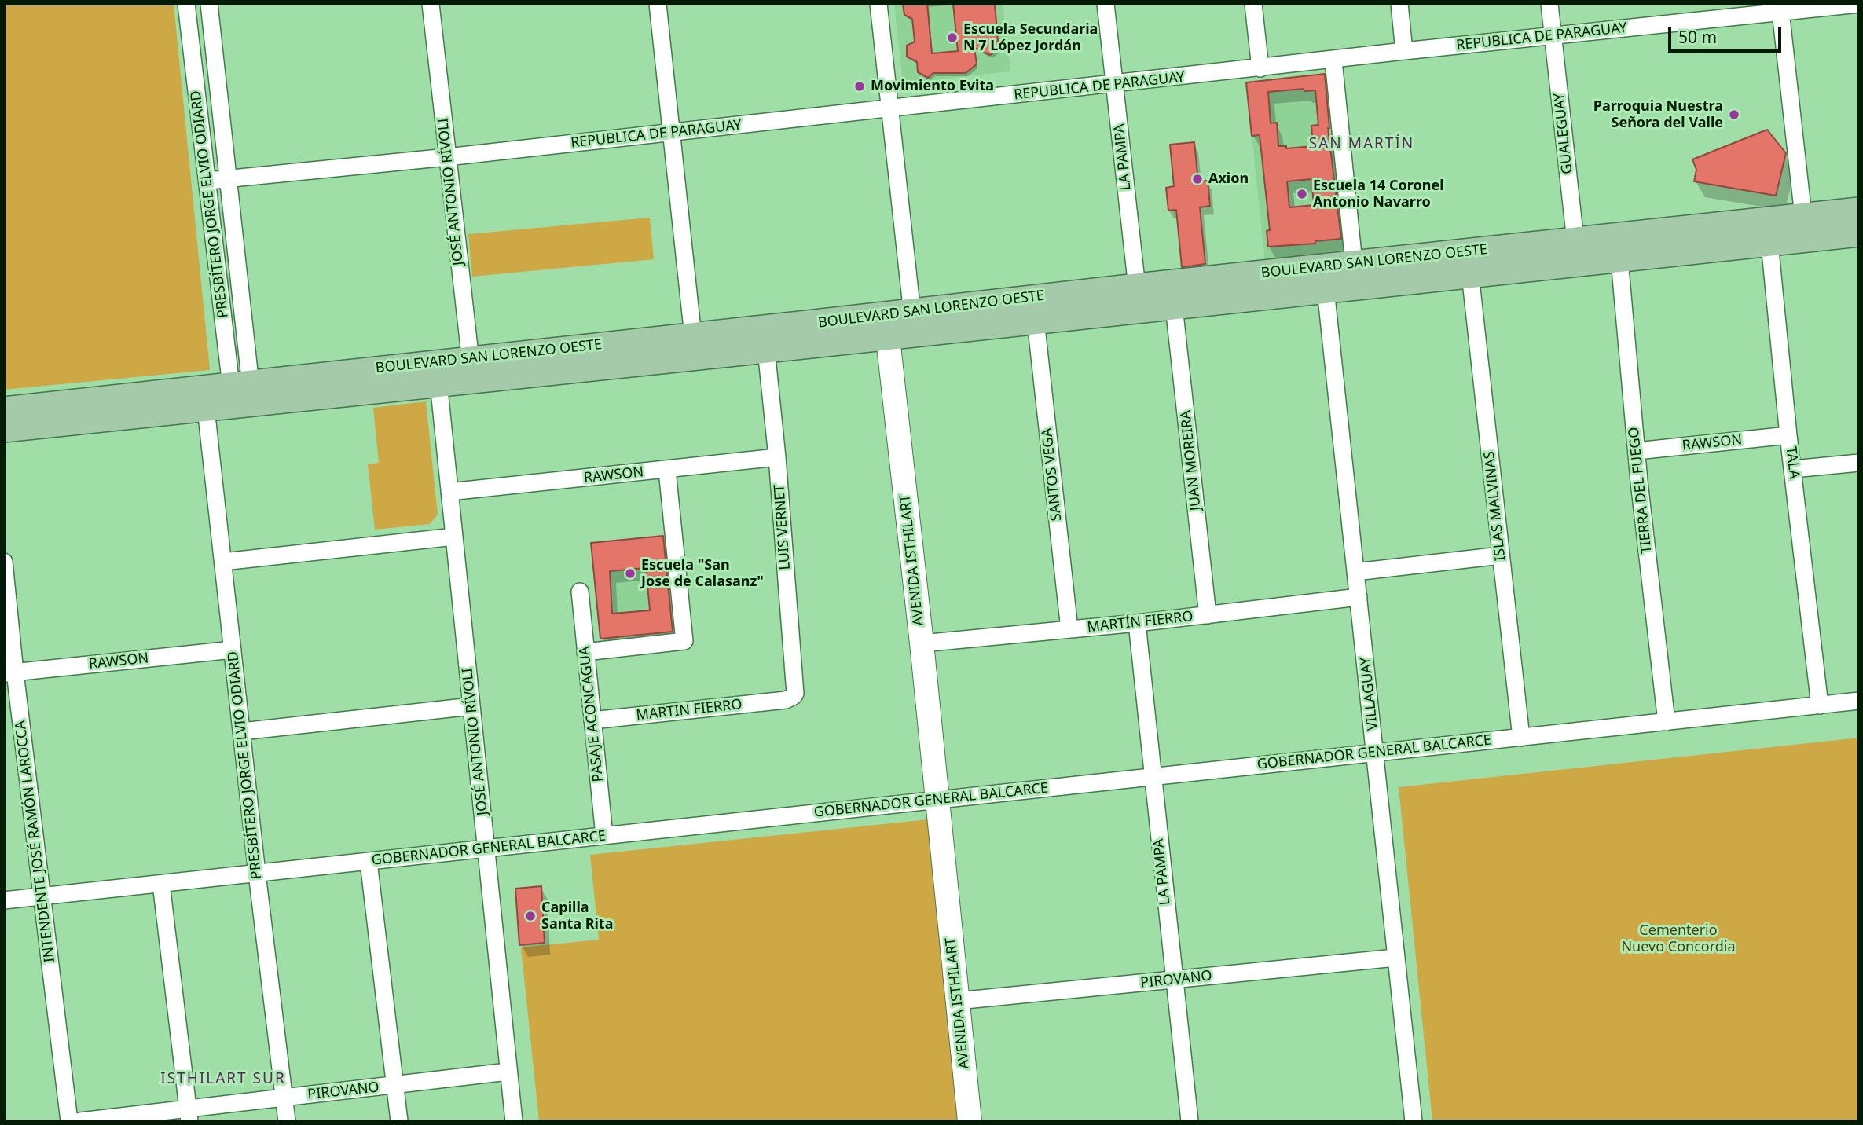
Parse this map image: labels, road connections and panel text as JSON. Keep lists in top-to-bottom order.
{
  "streets": {
    "main road": ["BOULEVARD SAN LORENZO OESTE"],
    "street": [
      "REPUBLICA DE PARAGUAY",
      "GUALEGUAY",
      "LA PAMPA",
      "JOSÉ ANTONIO RÍVOLI",
      "PRESBÍTERO JORGE ELVIO ODIARD",
      "RAWSON",
      "JUAN MOREIRA",
      "TALA",
      "SANTOS VEGA",
      "TIERRA DEL FUEGO",
      "ISLAS MALVINAS",
      "LUIS VERNET",
      "AVENIDA ISTHILART",
      "MARTÍN FIERRO",
      "VILLAGUAY",
      "MARTIN FIERRO",
      "PASAJE ACONCAGUA",
      "GOBERNADOR GENERAL BALCARCE",
      "INTENDENTE JOSÉ RAMÓN LAROCCA",
      "PIROVANO"
    ]
  },
  "crossings": [
    ["REPUBLICA DE PARAGUAY", "GUALEGUAY"],
    ["REPUBLICA DE PARAGUAY", "LA PAMPA"],
    ["REPUBLICA DE PARAGUAY", "JOSÉ ANTONIO RÍVOLI"],
    ["REPUBLICA DE PARAGUAY", "PRESBÍTERO JORGE ELVIO ODIARD"],
    ["GUALEGUAY", "BOULEVARD SAN LORENZO OESTE"],
    ["LA PAMPA", "BOULEVARD SAN LORENZO OESTE"],
    ["LA PAMPA", "MARTÍN FIERRO"],
    ["LA PAMPA", "GOBERNADOR GENERAL BALCARCE"],
    ["LA PAMPA", "PIROVANO"],
    ["JOSÉ ANTONIO RÍVOLI", "BOULEVARD SAN LORENZO OESTE"],
    ["JOSÉ ANTONIO RÍVOLI", "RAWSON"],
    ["JOSÉ ANTONIO RÍVOLI", "GOBERNADOR GENERAL BALCARCE"],
    ["JOSÉ ANTONIO RÍVOLI", "PIROVANO"],
    ["PRESBÍTERO JORGE ELVIO ODIARD", "BOULEVARD SAN LORENZO OESTE"],
    ["PRESBÍTERO JORGE ELVIO ODIARD", "RAWSON"],
    ["PRESBÍTERO JORGE ELVIO ODIARD", "GOBERNADOR GENERAL BALCARCE"],
    ["PRESBÍTERO JORGE ELVIO ODIARD", "PIROVANO"],
    ["BOULEVARD SAN LORENZO OESTE", "JUAN MOREIRA"],
    ["BOULEVARD SAN LORENZO OESTE", "TALA"],
    ["BOULEVARD SAN LORENZO OESTE", "SANTOS VEGA"],
    ["BOULEVARD SAN LORENZO OESTE", "TIERRA DEL FUEGO"],
    ["BOULEVARD SAN LORENZO OESTE", "ISLAS MALVINAS"],
    ["BOULEVARD SAN LORENZO OESTE", "LUIS VERNET"],
    ["BOULEVARD SAN LORENZO OESTE", "AVENIDA ISTHILART"],
    ["BOULEVARD SAN LORENZO OESTE", "VILLAGUAY"],
    ["RAWSON", "TALA"],
    ["RAWSON", "TIERRA DEL FUEGO"],
    ["RAWSON", "LUIS VERNET"],
    ["RAWSON", "INTENDENTE JOSÉ RAMÓN LAROCCA"],
    ["JUAN MOREIRA", "MARTÍN FIERRO"],
    ["TALA", "GOBERNADOR GENERAL BALCARCE"],
    ["SANTOS VEGA", "MARTÍN FIERRO"],
    ["TIERRA DEL FUEGO", "GOBERNADOR GENERAL BALCARCE"],
    ["ISLAS MALVINAS", "GOBERNADOR GENERAL BALCARCE"],
    ["LUIS VERNET", "MARTIN FIERRO"],
    ["AVENIDA ISTHILART", "MARTÍN FIERRO"],
    ["AVENIDA ISTHILART", "GOBERNADOR GENERAL BALCARCE"],
    ["AVENIDA ISTHILART", "PIROVANO"],
    ["MARTÍN FIERRO", "VILLAGUAY"],
    ["VILLAGUAY", "GOBERNADOR GENERAL BALCARCE"],
    ["VILLAGUAY", "PIROVANO"],
    ["MARTIN FIERRO", "PASAJE ACONCAGUA"],
    ["PASAJE ACONCAGUA", "GOBERNADOR GENERAL BALCARCE"],
    ["GOBERNADOR GENERAL BALCARCE", "INTENDENTE JOSÉ RAMÓN LAROCCA"]
  ],
  "districts": ["SAN MARTÍN", "ISTHILART SUR"],
  "parks": ["Cementerio Nuevo Concordia"],
  "places": [
    "Escuela Secundaria N 7 López Jordán",
    "Movimiento Evita",
    "Parroquia Nuestra Señora del Valle",
    "Axion",
    "Escuela 14 Coronel Antonio Navarro",
    "Escuela \"San Jose de Calasanz\"",
    "Capilla Santa Rita"
  ],
  "scale_bar": "50 m"
}
